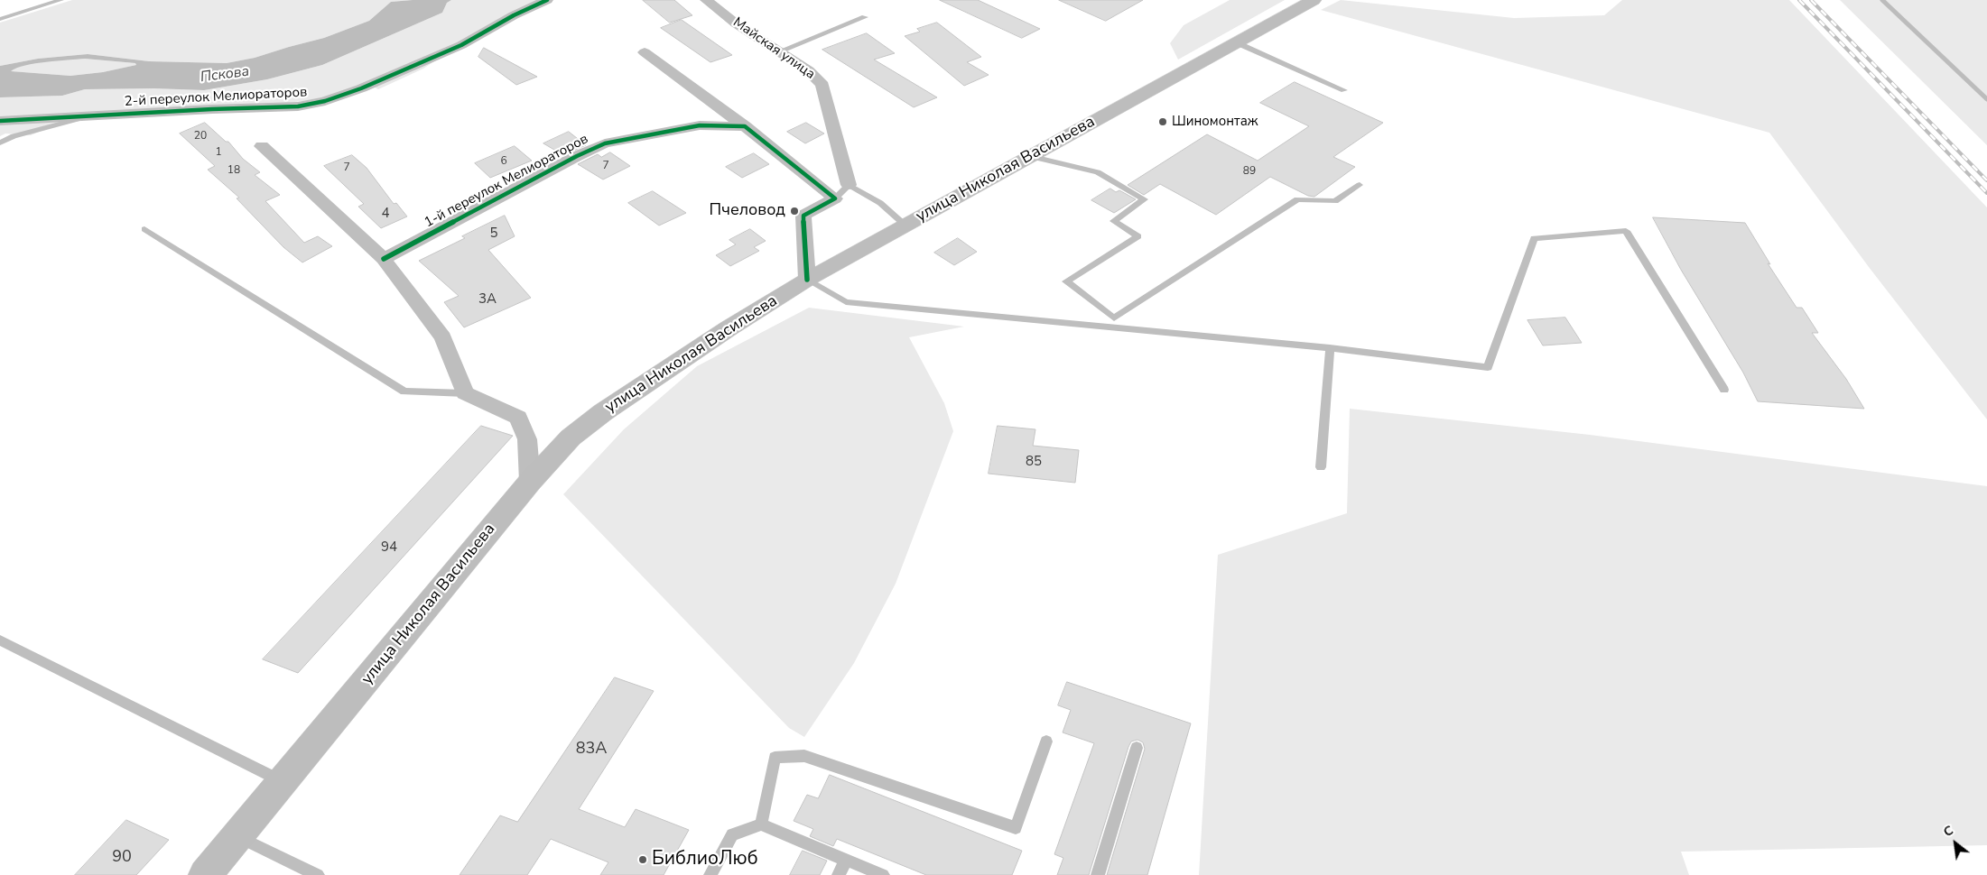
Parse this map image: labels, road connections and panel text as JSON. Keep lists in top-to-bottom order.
{
  "streets": {
    "main road": ["улица Николая Васильева"],
    "street": ["Майская улица", "2-й переулок Мелиораторов", "1-й переулок Мелиораторов"]
  },
  "water": ["Пскова"],
  "places": ["Шиномонтаж", "Пчеловод", "БиблиоЛюб"],
  "house_numbers": [
    "20",
    "1",
    "6",
    "7",
    "7",
    "18",
    "89",
    "4",
    "5",
    "3А",
    "85",
    "94",
    "83А",
    "90"
  ],
  "north": "top left"
}
